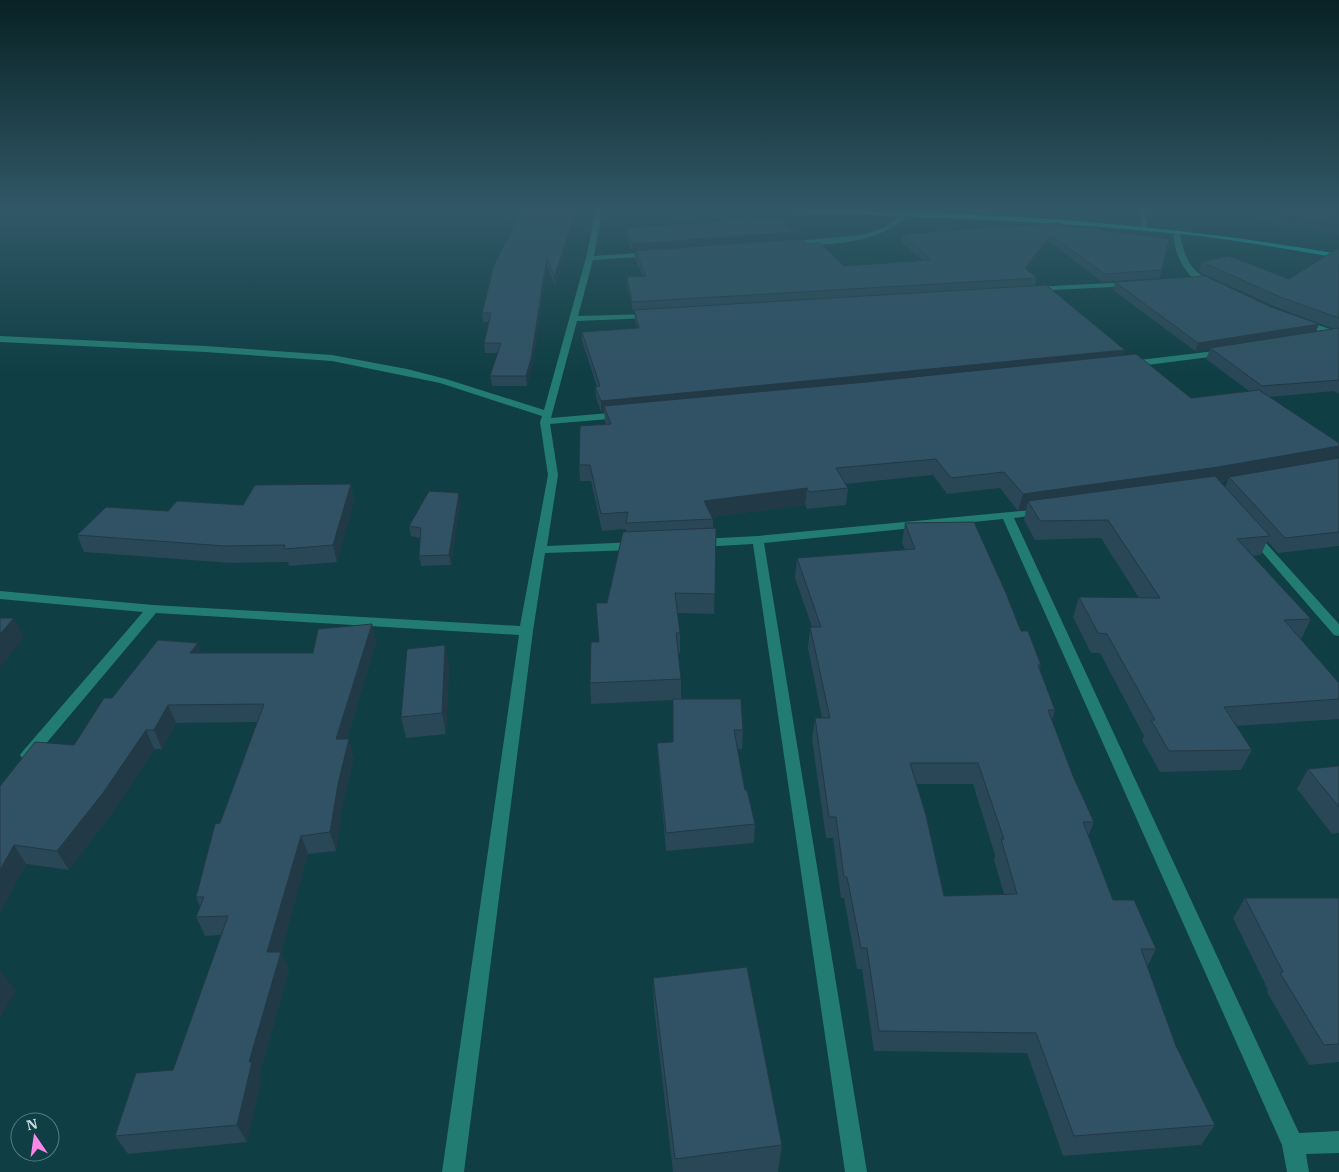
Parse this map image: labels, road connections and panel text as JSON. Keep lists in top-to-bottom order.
{
  "north": "top"
}
